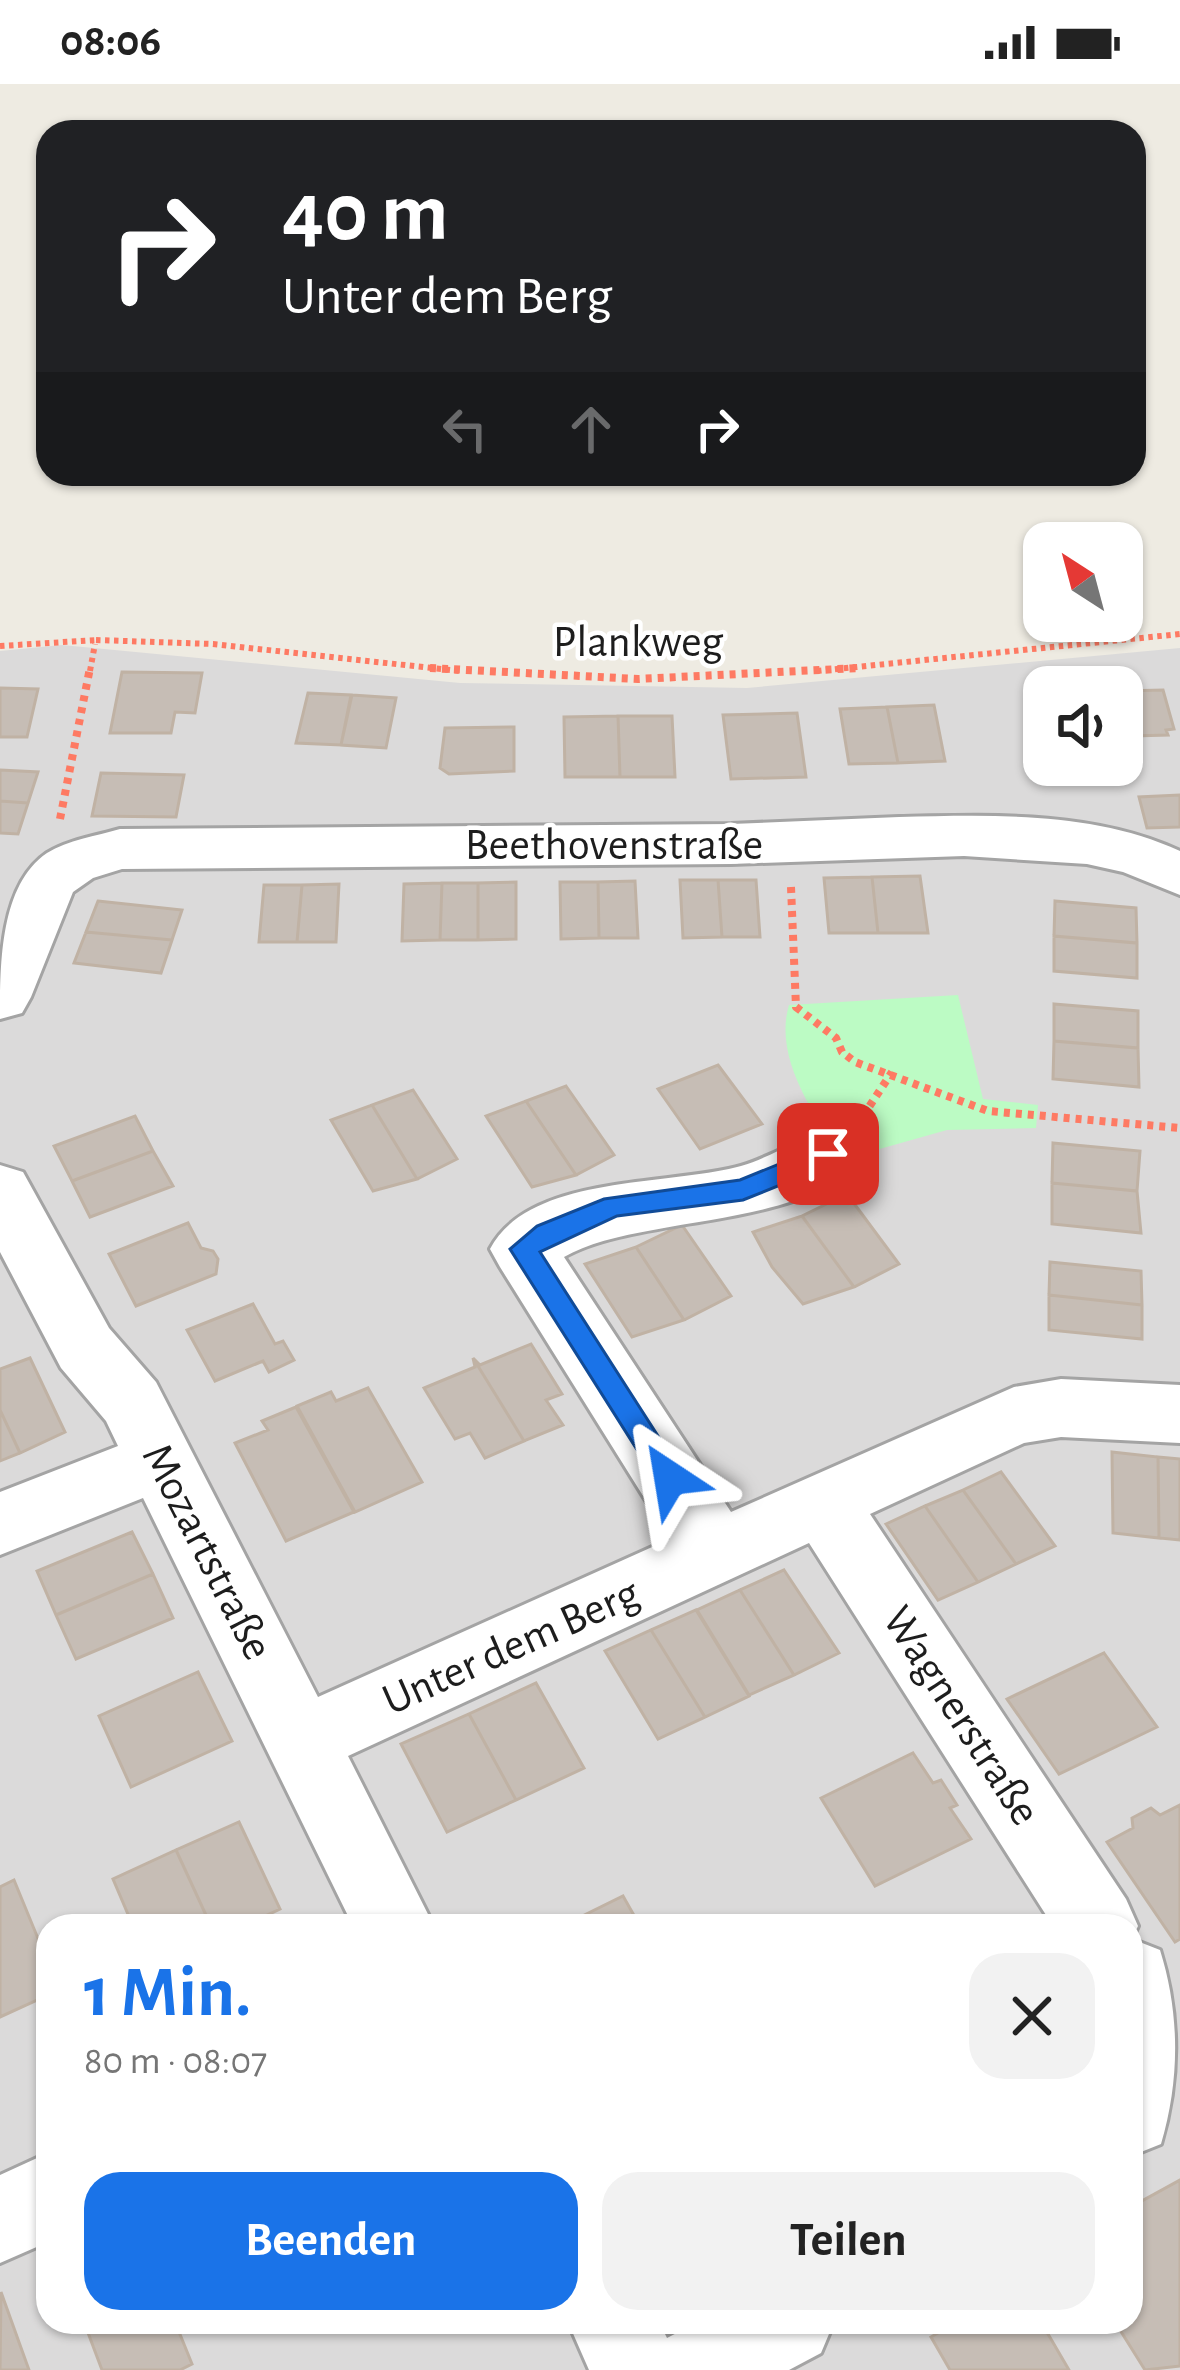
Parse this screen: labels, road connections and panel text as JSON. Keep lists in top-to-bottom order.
{
  "streets": {
    "street": [
      "Beethovenstraße",
      "Mozartstraße",
      "Unter dem Berg",
      "Wagnerstraße"
    ],
    "path": ["Plankweg"]
  },
  "crossings": [
    ["Mozartstraße", "Unter dem Berg"],
    ["Unter dem Berg", "Wagnerstraße"]
  ],
  "north": "top left",
  "page": {
    "status": "08:06",
    "turn": ["40 m", "Unter dem Berg"],
    "heading": ["1 Min.", "80 m · 08:07"],
    "buttons": ["Beenden", "Teilen"]
  }
}
